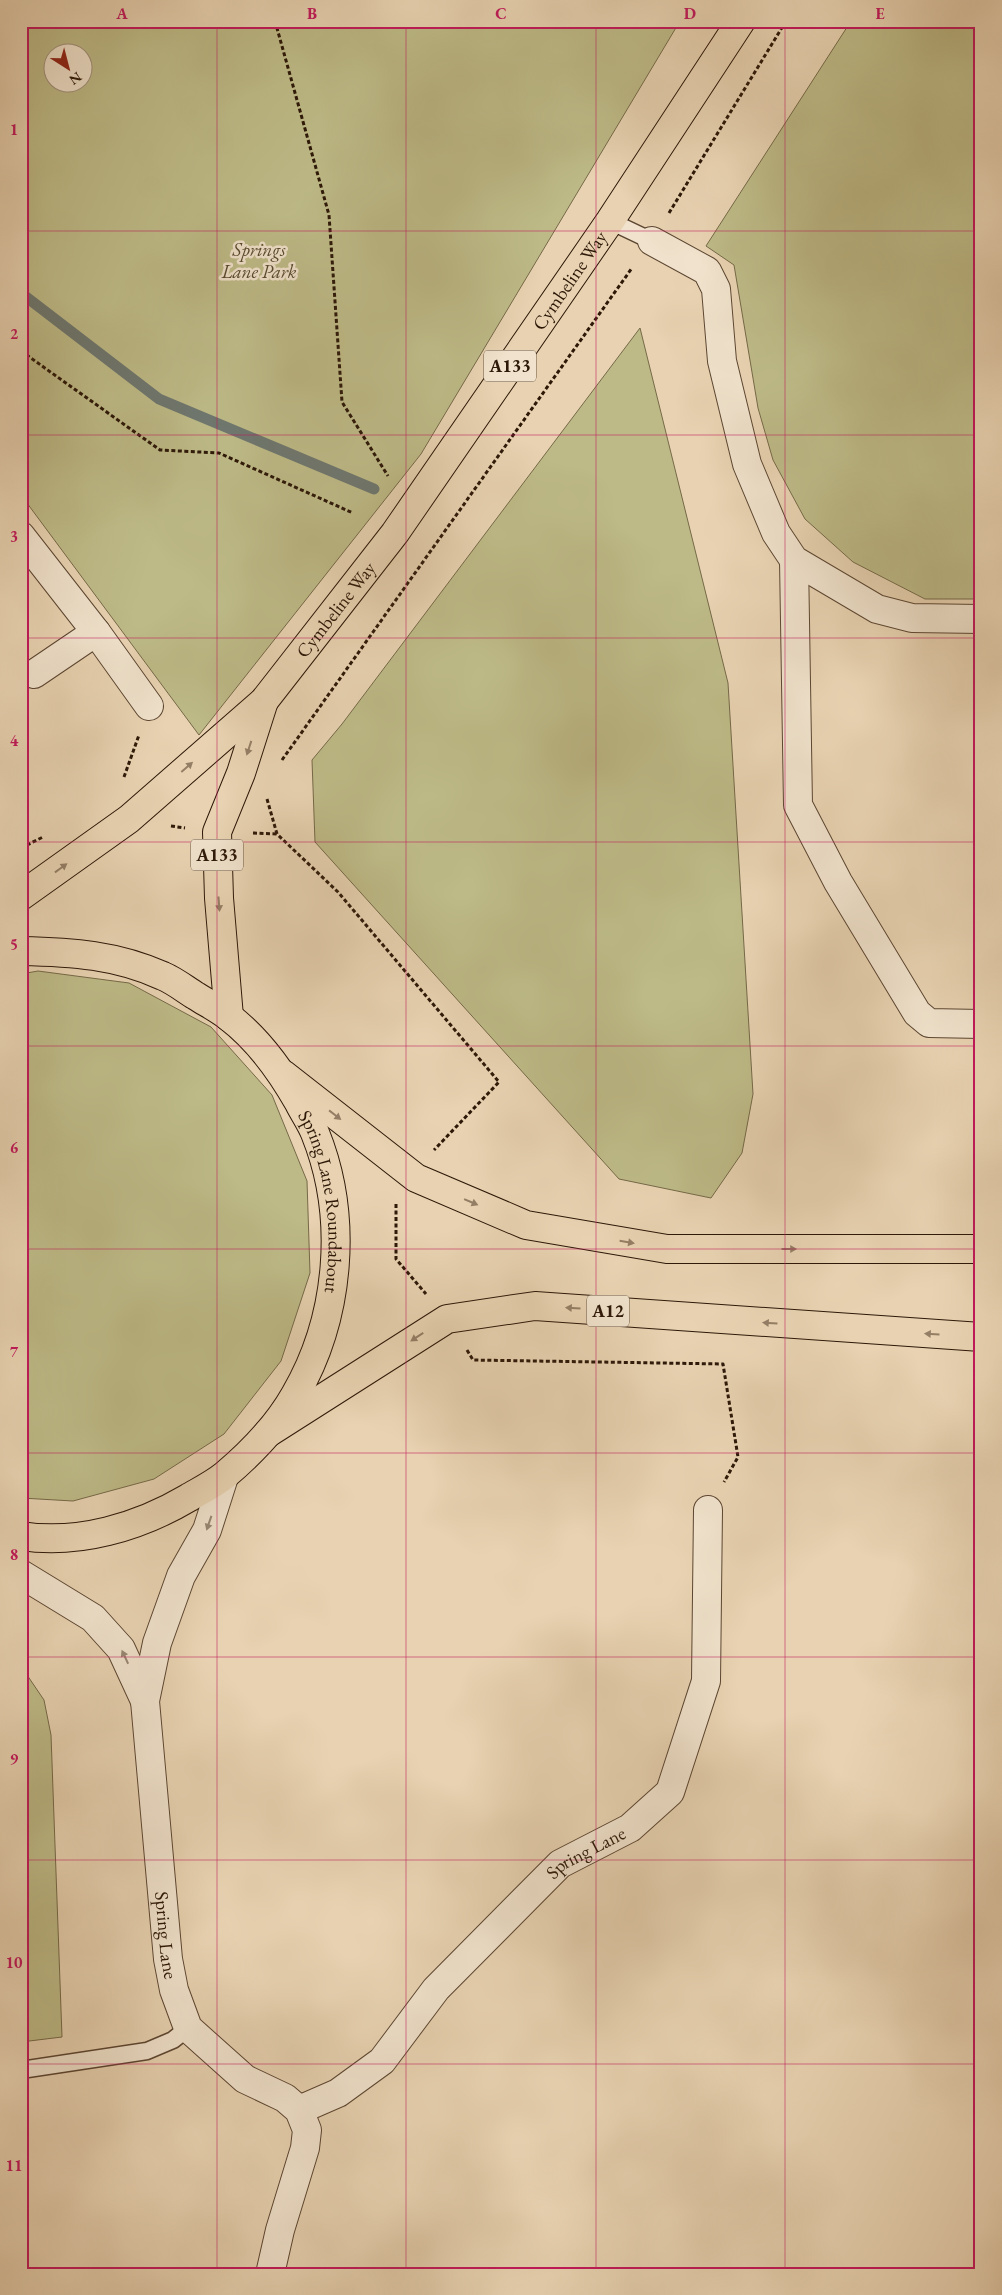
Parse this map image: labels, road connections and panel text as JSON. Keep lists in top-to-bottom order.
{
  "streets": {
    "main road": [
      "Cymbeline Way",
      "A133",
      "Spring Lane Roundabout",
      "A12"
    ],
    "street": ["Spring Lane"]
  },
  "crossings": [
    ["Cymbeline Way", "Spring Lane Roundabout"],
    ["Spring Lane Roundabout", "A12"],
    ["Spring Lane Roundabout", "Spring Lane"]
  ],
  "parks": ["Springs Lane Park"],
  "north": "bottom right",
  "grid": {
    "columns": [
      "A",
      "B",
      "C",
      "D",
      "E"
    ],
    "rows": [
      "1",
      "2",
      "3",
      "4",
      "5",
      "6",
      "7",
      "8",
      "9",
      "10",
      "11"
    ]
  }
}
